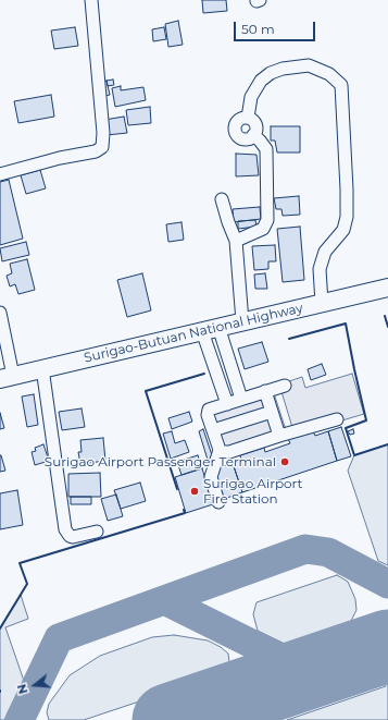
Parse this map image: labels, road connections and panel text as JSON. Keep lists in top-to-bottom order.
{
  "streets": {
    "highway": ["Surigao-Butuan National Highway"]
  },
  "places": ["Surigao Airport Passenger Terminal", "Surigao Airport Fire Station"],
  "scale_bar": "50 m",
  "north": "left"
}
